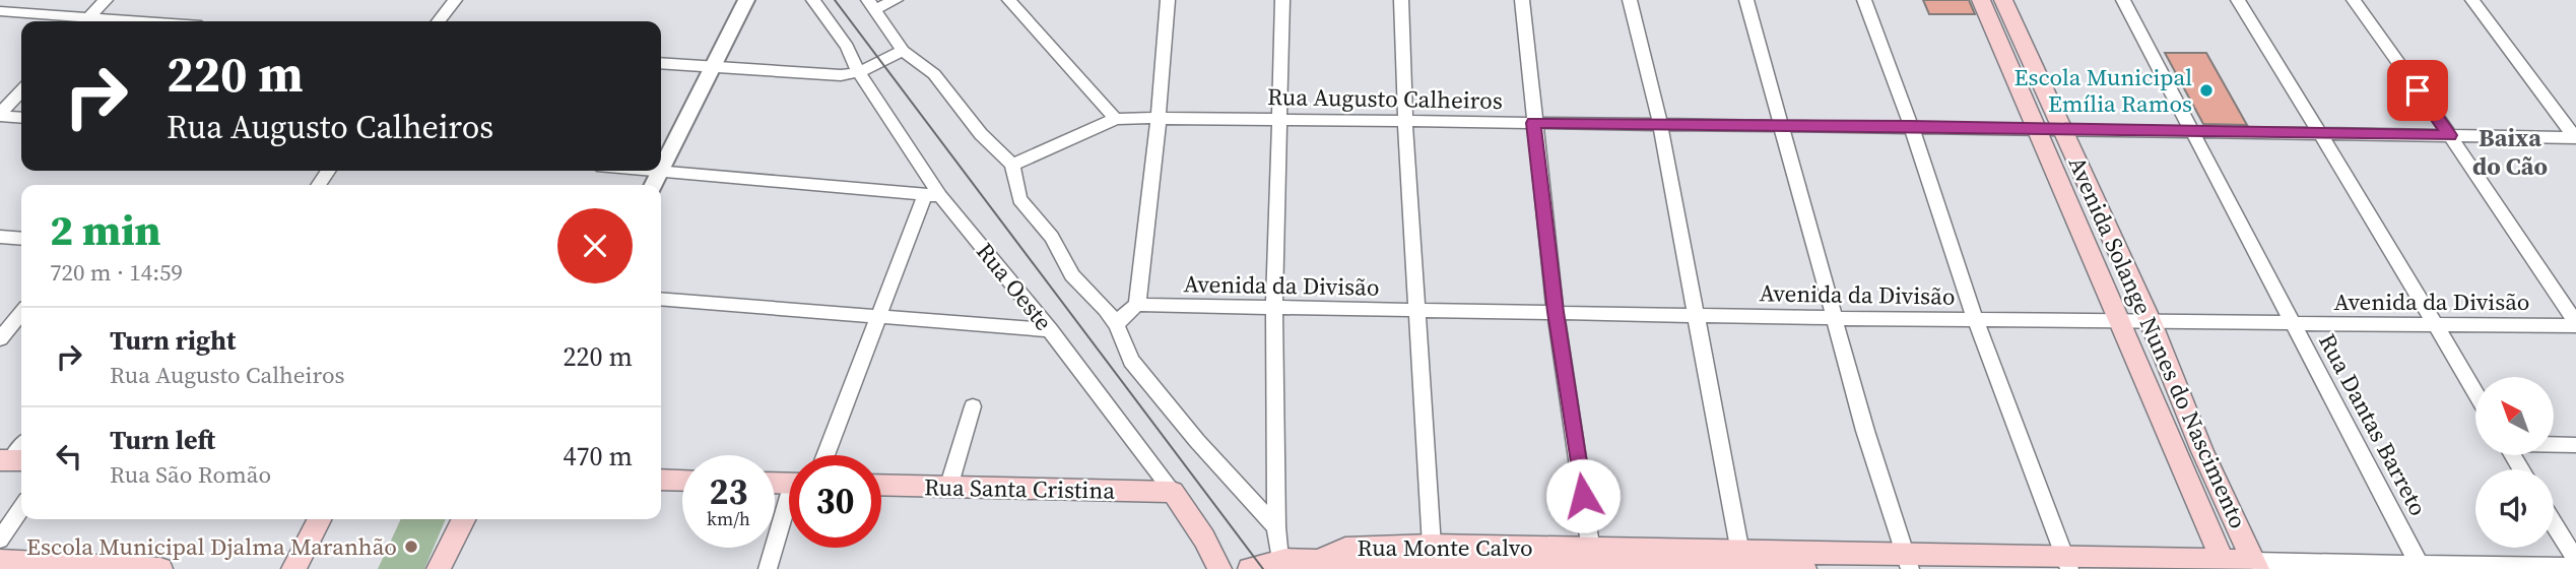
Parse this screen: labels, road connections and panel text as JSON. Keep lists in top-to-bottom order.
{
  "streets": {
    "main road": [
      "Rua Oeste",
      "Avenida Solange Nunes do Nascimento",
      "Rua Santa Cristina",
      "Rua Monte Calvo"
    ],
    "street": ["Rua Augusto Calheiros", "Avenida da Divisão", "Rua Dantas Barreto"]
  },
  "crossings": [
    ["Rua Augusto Calheiros", "Avenida Solange Nunes do Nascimento"],
    ["Rua Augusto Calheiros", "Rua Dantas Barreto"],
    ["Avenida da Divisão", "Avenida Solange Nunes do Nascimento"],
    ["Avenida da Divisão", "Rua Dantas Barreto"],
    ["Rua Oeste", "Rua Santa Cristina"],
    ["Avenida Solange Nunes do Nascimento", "Rua Monte Calvo"],
    ["Rua Dantas Barreto", "Rua Monte Calvo"]
  ],
  "districts": ["Baixa do Cão"],
  "places": ["Escola Municipal Emília Ramos", "Escola Municipal Djalma Maranhão"],
  "north": "top left",
  "page": {
    "turn": ["220 m", "Rua Augusto Calheiros"],
    "heading": ["2 min", "720 m · 14:59"],
    "list": [
      {
        "name": "Turn right",
        "note": "Rua Augusto Calheiros",
        "value": "220 m"
      },
      {
        "name": "Turn left",
        "note": "Rua São Romão",
        "value": "470 m"
      }
    ],
    "speed": "23 km/h",
    "limit": "30"
  }
}
